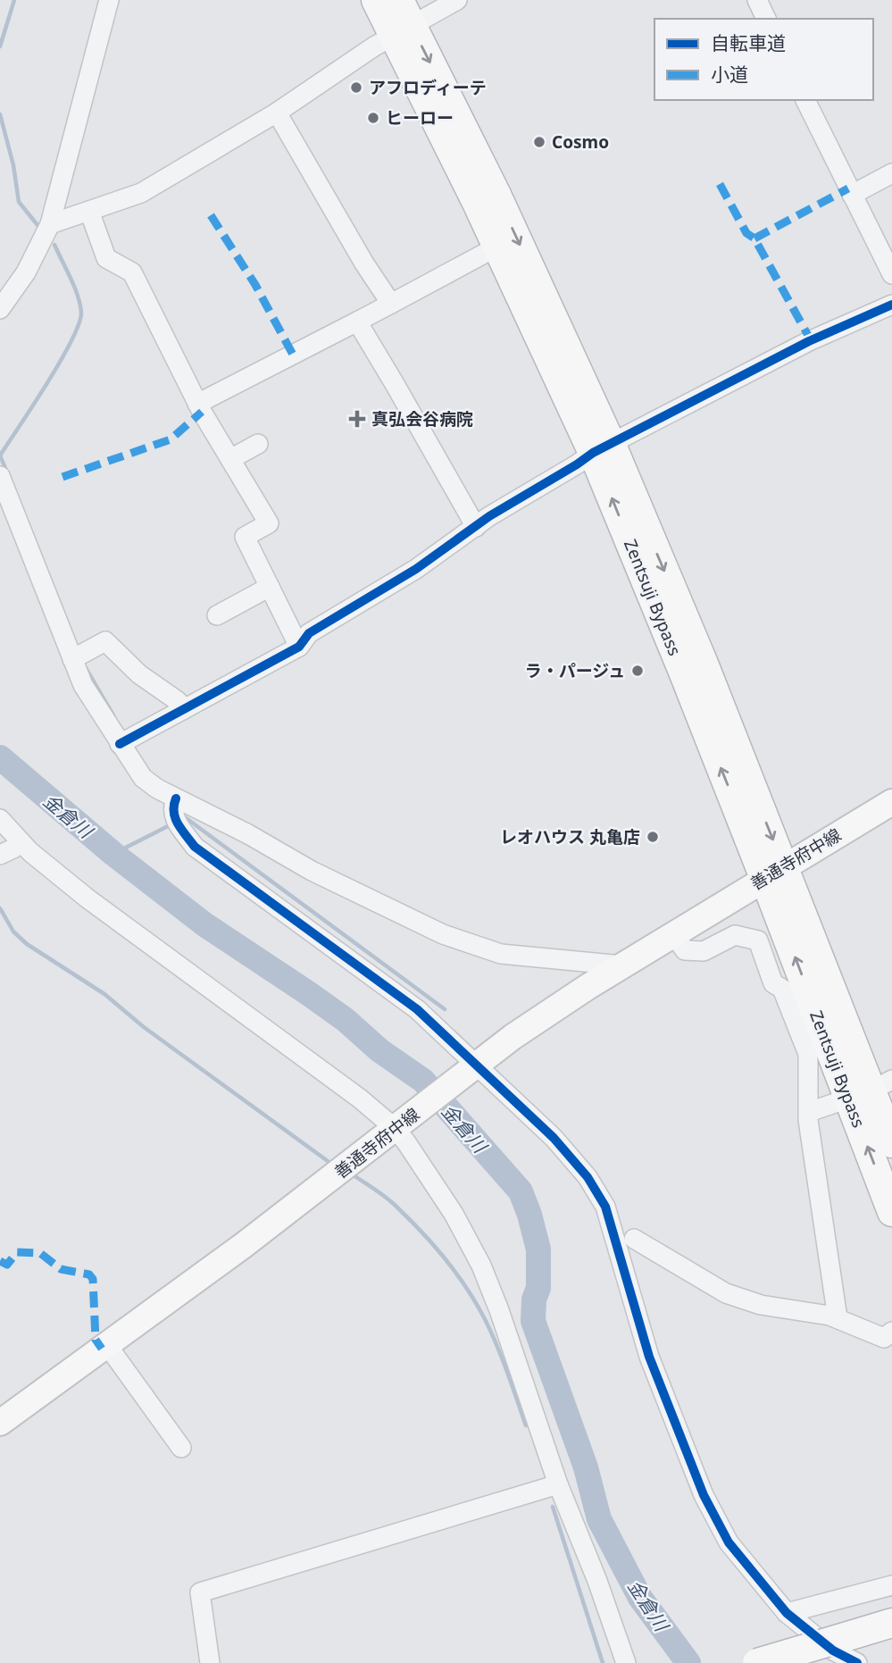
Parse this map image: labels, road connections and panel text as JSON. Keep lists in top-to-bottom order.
{
  "streets": {
    "highway": ["Zentsuji Bypass"],
    "main road": ["善通寺府中線"]
  },
  "crossings": [
    ["Zentsuji Bypass", "善通寺府中線"]
  ],
  "water": ["金倉川"],
  "places": {
    "other": [
      "アフロディーテ",
      "ヒーロー",
      "Cosmo",
      "ラ・パージュ",
      "レオハウス 丸亀店"
    ],
    "health": ["真弘会谷病院"]
  },
  "legend": ["自転車道", "小道"]
}
